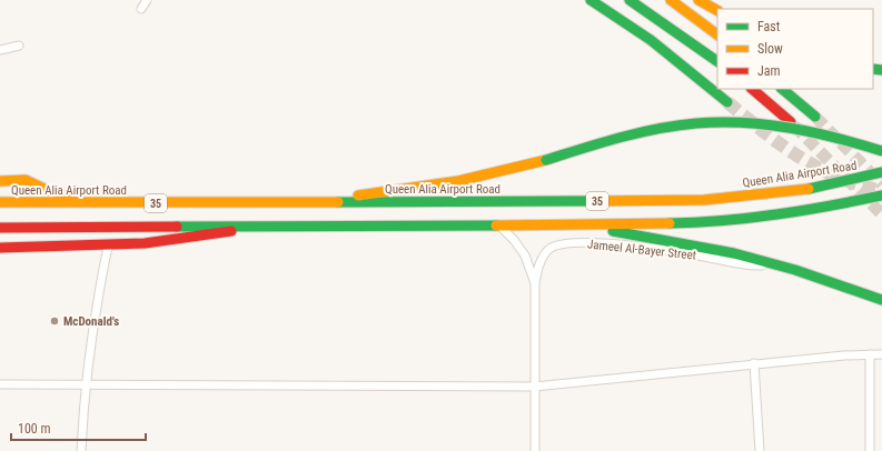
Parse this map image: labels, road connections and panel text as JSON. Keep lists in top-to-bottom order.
{
  "streets": {
    "main road": ["Queen Alia Airport Road", "35"],
    "street": ["Jameel Al-Bayer Street"]
  },
  "crossings": [
    ["35", "Jameel Al-Bayer Street"]
  ],
  "places": ["McDonald's"],
  "legend": ["Fast", "Slow", "Jam"],
  "scale_bar": "100 m"
}
